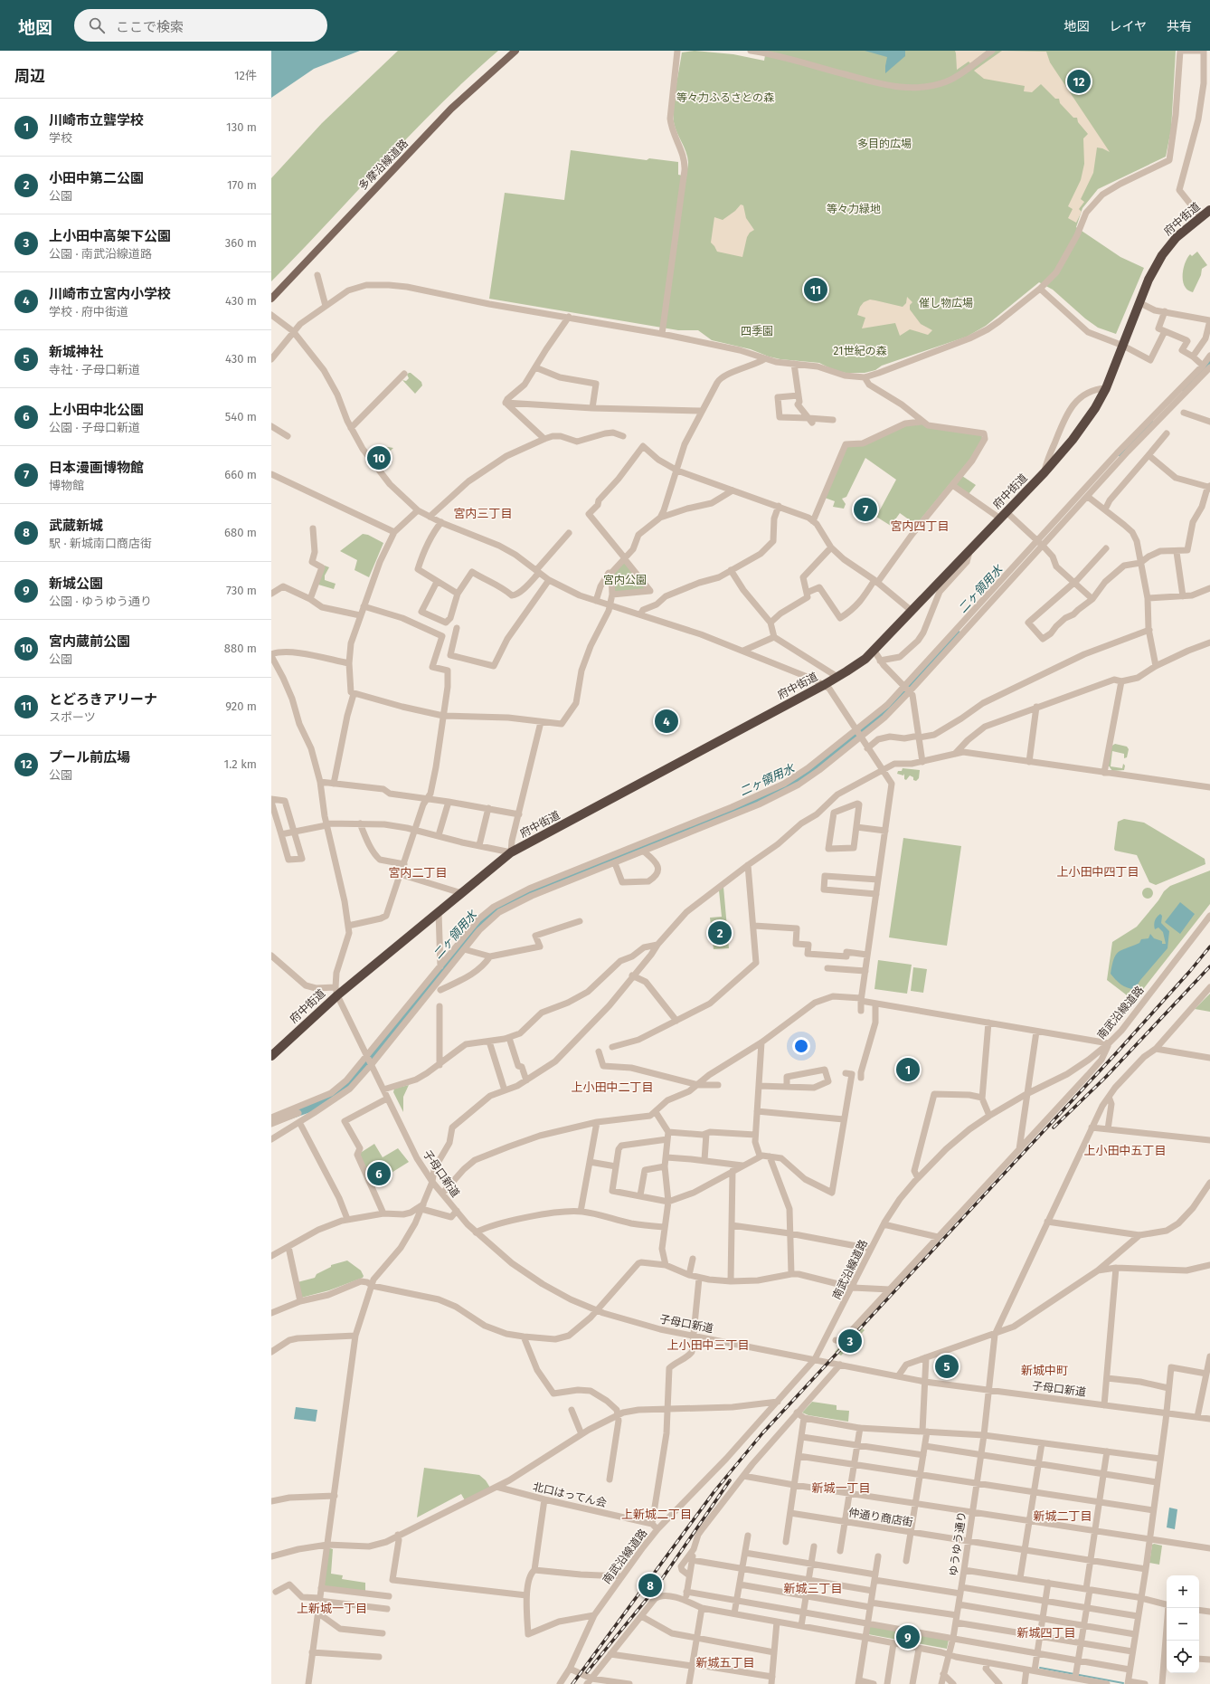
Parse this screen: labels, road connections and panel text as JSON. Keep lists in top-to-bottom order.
{
  "streets": {
    "highway": ["府中街道"],
    "main road": ["多摩沿線道路"],
    "street": [
      "南武沿線道路",
      "子母口新道",
      "北口はってん会",
      "仲通り商店街",
      "ゆうゆう通り"
    ]
  },
  "crossings": [
    ["府中街道", "子母口新道"],
    ["南武沿線道路", "子母口新道"],
    ["子母口新道", "ゆうゆう通り"],
    ["仲通り商店街", "ゆうゆう通り"]
  ],
  "districts": [
    "宮内三丁目",
    "宮内四丁目",
    "上小田中四丁目",
    "宮内二丁目",
    "上小田中二丁目",
    "上小田中五丁目",
    "上小田中三丁目",
    "新城中町",
    "新城一丁目",
    "上新城二丁目",
    "新城二丁目",
    "新城三丁目",
    "上新城一丁目",
    "新城四丁目",
    "新城五丁目"
  ],
  "water": ["二ヶ領用水"],
  "parks": [
    "等々力ふるさとの森",
    "多目的広場",
    "等々力緑地",
    "催し物広場",
    "四季園",
    "21世紀の森",
    "宮内公園"
  ],
  "page": {
    "header": "地図",
    "search": "ここで検索",
    "nav": ["地図", "レイヤ", "共有"],
    "heading": ["周辺", "12件"],
    "pins": [
      "12",
      "11",
      "10",
      "7",
      "4",
      "2",
      "1",
      "6",
      "3",
      "5",
      "8",
      "9"
    ],
    "list": [
      {
        "mark": "1",
        "name": "川崎市立聾学校",
        "note": "学校",
        "value": "130 m"
      },
      {
        "mark": "2",
        "name": "小田中第二公園",
        "note": "公園",
        "value": "170 m"
      },
      {
        "mark": "3",
        "name": "上小田中高架下公園",
        "note": "公園 · 南武沿線道路",
        "value": "360 m"
      },
      {
        "mark": "4",
        "name": "川崎市立宮内小学校",
        "note": "学校 · 府中街道",
        "value": "430 m"
      },
      {
        "mark": "5",
        "name": "新城神社",
        "note": "寺社 · 子母口新道",
        "value": "430 m"
      },
      {
        "mark": "6",
        "name": "上小田中北公園",
        "note": "公園 · 子母口新道",
        "value": "540 m"
      },
      {
        "mark": "7",
        "name": "日本漫画博物館",
        "note": "博物館",
        "value": "660 m"
      },
      {
        "mark": "8",
        "name": "武蔵新城",
        "note": "駅 · 新城南口商店街",
        "value": "680 m"
      },
      {
        "mark": "9",
        "name": "新城公園",
        "note": "公園 · ゆうゆう通り",
        "value": "730 m"
      },
      {
        "mark": "10",
        "name": "宮内蔵前公園",
        "note": "公園",
        "value": "880 m"
      },
      {
        "mark": "11",
        "name": "とどろきアリーナ",
        "note": "スポーツ",
        "value": "920 m"
      },
      {
        "mark": "12",
        "name": "プール前広場",
        "note": "公園",
        "value": "1.2 km"
      }
    ],
    "map_buttons": ["+", "−"]
  }
}
